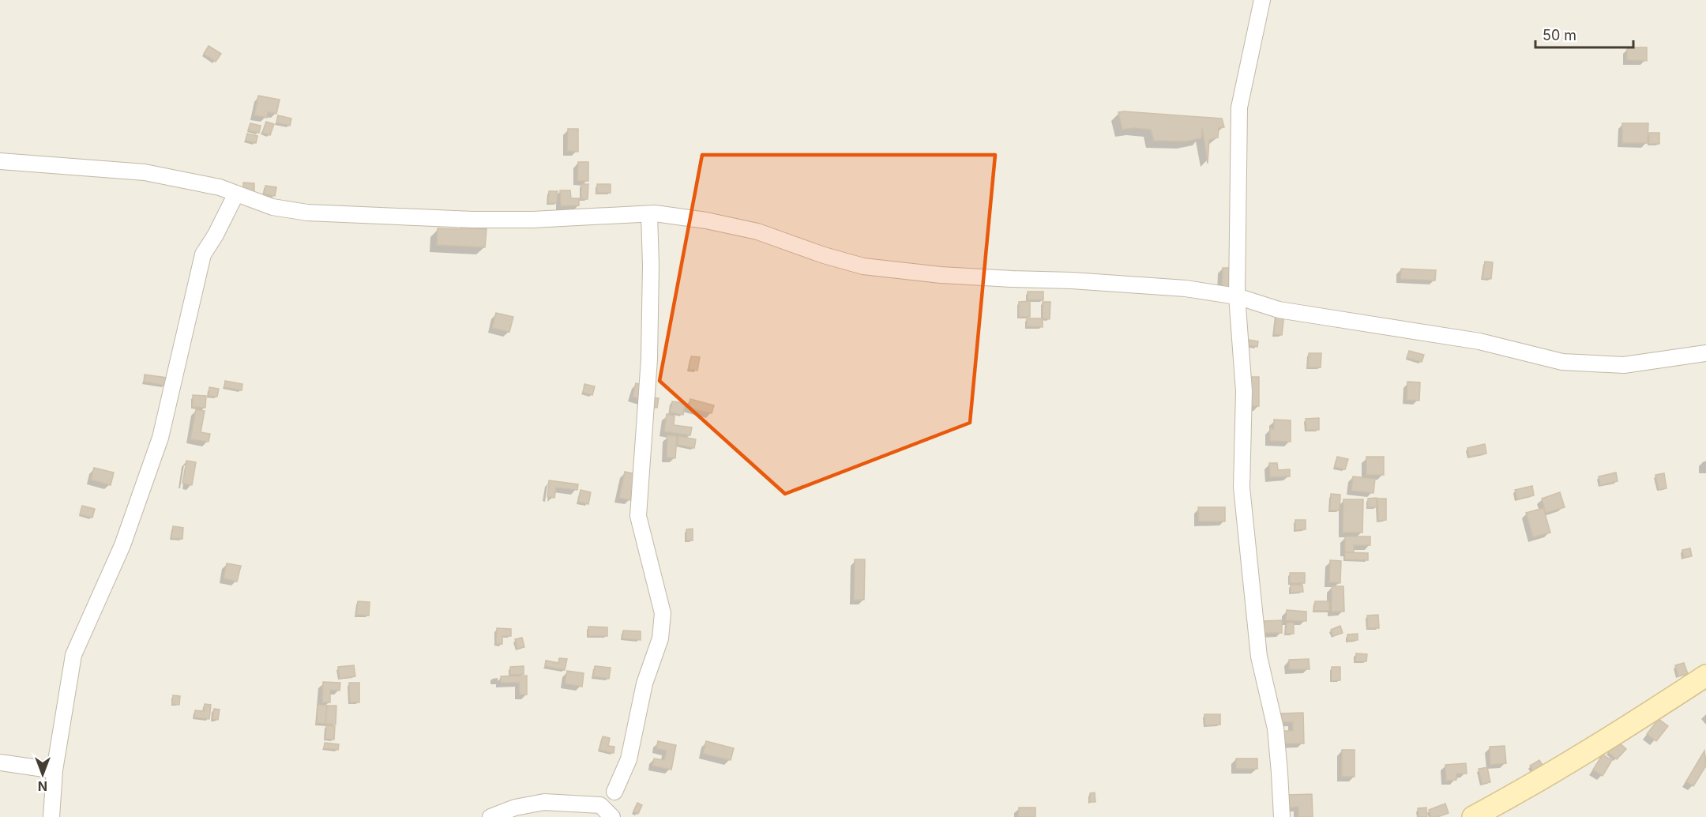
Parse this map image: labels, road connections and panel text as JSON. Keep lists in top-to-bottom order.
{
  "scale_bar": "50 m",
  "north": "bottom"
}
